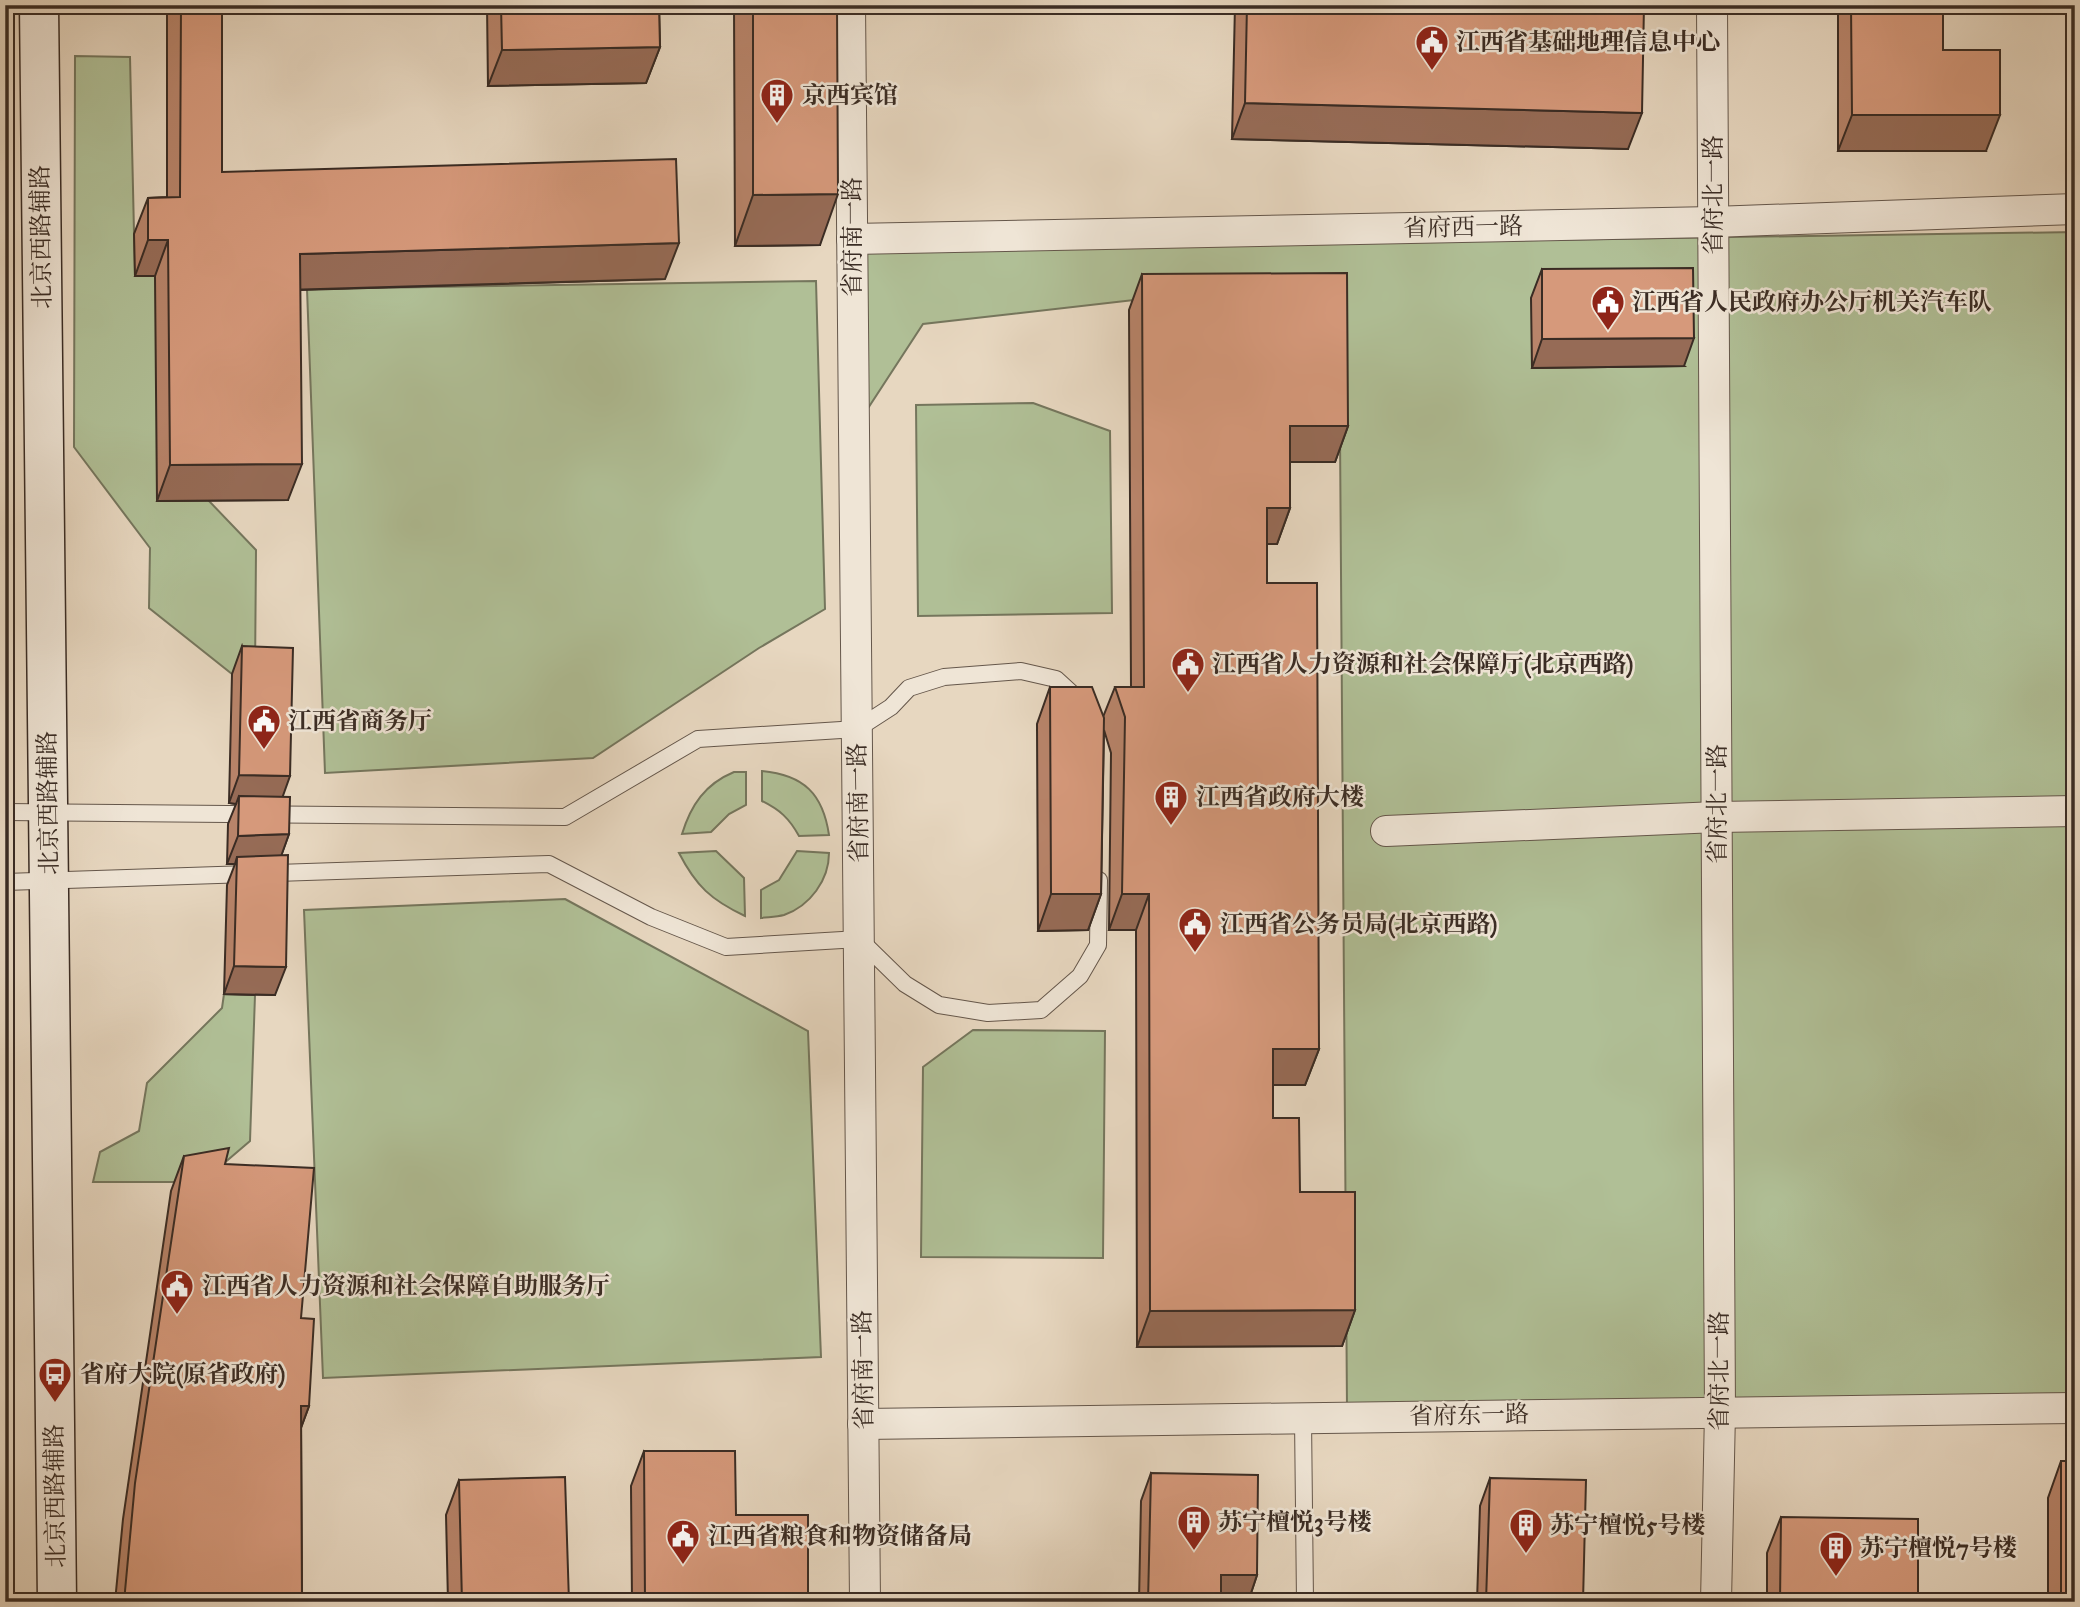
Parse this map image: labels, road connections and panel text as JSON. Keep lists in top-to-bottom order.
{
  "streets": {
    "main road": ["北京西路辅路"],
    "street": [
      "省府北一路",
      "省府西一路",
      "省府南一路",
      "省府东一路"
    ]
  },
  "crossings": [
    ["省府北一路", "省府西一路"],
    ["省府北一路", "省府东一路"],
    ["省府西一路", "省府南一路"],
    ["省府南一路", "省府东一路"]
  ],
  "places": {
    "public building": [
      "江西省基础地理信息中心",
      "江西省人民政府办公厅机关汽车队",
      "江西省人力资源和社会保障厅(北京西路)",
      "江西省商务厅",
      "江西省公务员局(北京西路)",
      "江西省人力资源和社会保障自助服务厅",
      "江西省粮食和物资储备局"
    ],
    "building": [
      "京西宾馆",
      "江西省政府大楼",
      "苏宁檀悦3号楼",
      "苏宁檀悦5号楼",
      "苏宁檀悦7号楼"
    ],
    "bus stop": ["省府大院(原省政府)"]
  }
}
